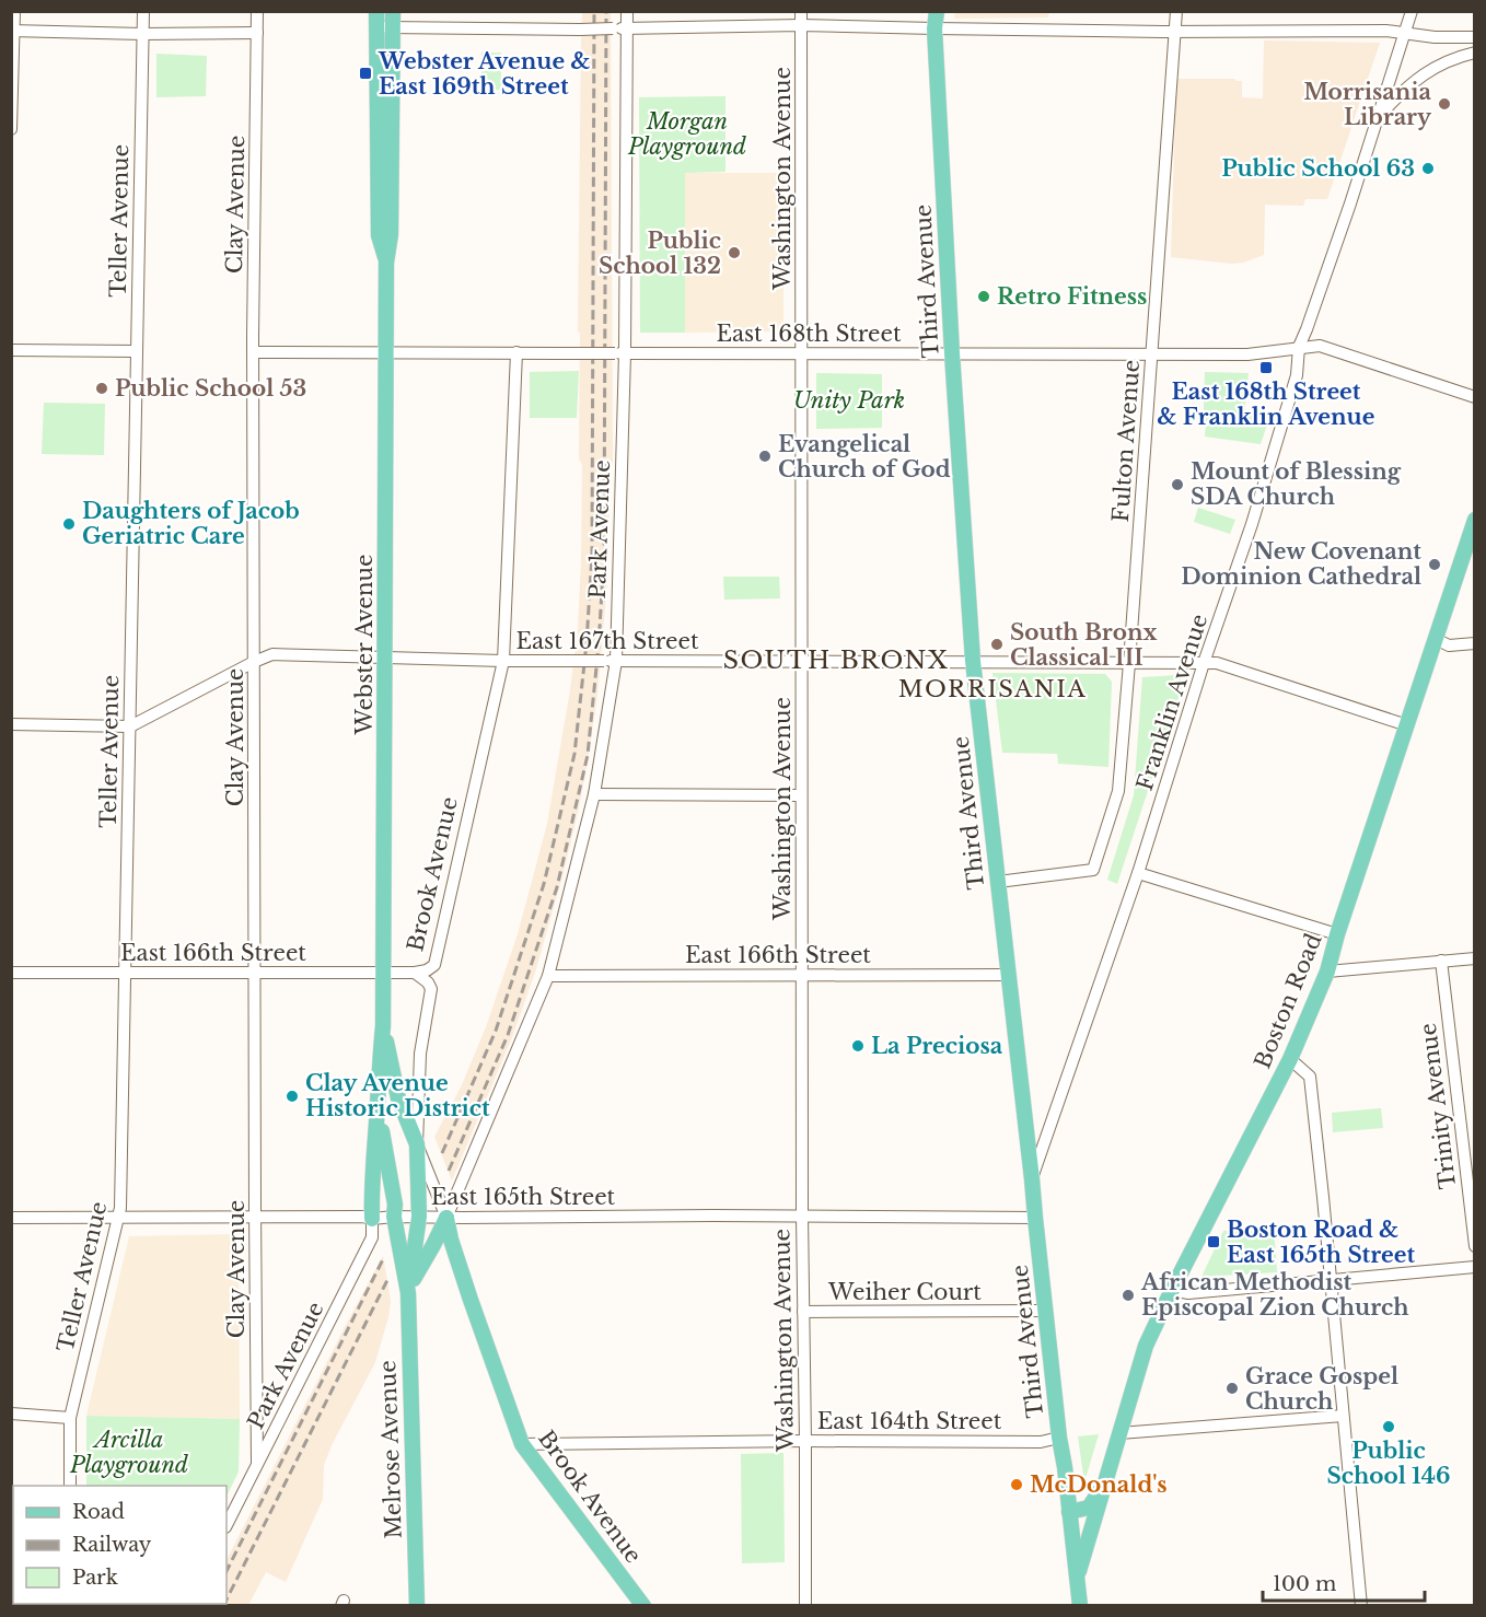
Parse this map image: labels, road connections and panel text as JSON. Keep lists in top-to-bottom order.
{
  "streets": {
    "main road": [
      "Third Avenue",
      "Webster Avenue",
      "Brook Avenue",
      "Boston Road",
      "Melrose Avenue"
    ],
    "street": [
      "Washington Avenue",
      "Clay Avenue",
      "Teller Avenue",
      "East 168th Street",
      "Fulton Avenue",
      "Park Avenue",
      "East 167th Street",
      "Franklin Avenue",
      "East 166th Street",
      "Trinity Avenue",
      "East 165th Street",
      "Weiher Court",
      "East 164th Street"
    ]
  },
  "crossings": [
    ["Washington Avenue", "East 168th Street"],
    ["Washington Avenue", "East 167th Street"],
    ["Washington Avenue", "East 166th Street"],
    ["Washington Avenue", "East 165th Street"],
    ["Washington Avenue", "Weiher Court"],
    ["Washington Avenue", "East 164th Street"],
    ["Clay Avenue", "East 168th Street"],
    ["Clay Avenue", "Park Avenue"],
    ["Clay Avenue", "East 167th Street"],
    ["Clay Avenue", "East 166th Street"],
    ["Clay Avenue", "East 165th Street"],
    ["Teller Avenue", "East 167th Street"],
    ["Teller Avenue", "East 166th Street"],
    ["Teller Avenue", "East 165th Street"],
    ["Third Avenue", "East 168th Street"],
    ["Third Avenue", "Fulton Avenue"],
    ["Third Avenue", "East 167th Street"],
    ["Third Avenue", "Franklin Avenue"],
    ["Third Avenue", "East 166th Street"],
    ["Third Avenue", "Boston Road"],
    ["Third Avenue", "East 165th Street"],
    ["Third Avenue", "Weiher Court"],
    ["Third Avenue", "East 164th Street"],
    ["East 168th Street", "Fulton Avenue"],
    ["East 168th Street", "Park Avenue"],
    ["East 168th Street", "Webster Avenue"],
    ["East 168th Street", "Franklin Avenue"],
    ["East 168th Street", "Brook Avenue"],
    ["Fulton Avenue", "East 167th Street"],
    ["Park Avenue", "East 167th Street"],
    ["Park Avenue", "Webster Avenue"],
    ["Park Avenue", "Brook Avenue"],
    ["Park Avenue", "East 166th Street"],
    ["Park Avenue", "East 165th Street"],
    ["East 167th Street", "Webster Avenue"],
    ["East 167th Street", "Franklin Avenue"],
    ["East 167th Street", "Brook Avenue"],
    ["East 167th Street", "Boston Road"],
    ["Webster Avenue", "Brook Avenue"],
    ["Webster Avenue", "East 166th Street"],
    ["Webster Avenue", "East 165th Street"],
    ["Webster Avenue", "Melrose Avenue"],
    ["Brook Avenue", "East 166th Street"],
    ["Brook Avenue", "East 165th Street"],
    ["Brook Avenue", "East 164th Street"],
    ["East 165th Street", "Melrose Avenue"]
  ],
  "districts": ["SOUTH BRONX", "MORRISANIA"],
  "parks": ["Morgan Playground", "Unity Park", "Arcilla Playground"],
  "places": {
    "transit": ["Webster Avenue & East 169th Street", "East 168th Street & Franklin Avenue", "Boston Road & East 165th Street"],
    "other": [
      "Morrisania Library",
      "Public School 63",
      "Public School 132",
      "Retro Fitness",
      "Public School 53",
      "Evangelical Church of God",
      "Mount of Blessing SDA Church",
      "Daughters of Jacob Geriatric Care",
      "New Covenant Dominion Cathedral",
      "South Bronx Classical III",
      "La Preciosa",
      "Clay Avenue Historic District",
      "African Methodist Episcopal Zion Church",
      "Grace Gospel Church",
      "Public School 146",
      "McDonald's"
    ]
  },
  "legend": ["Road", "Railway", "Park"],
  "scale_bar": "100 m"
}
